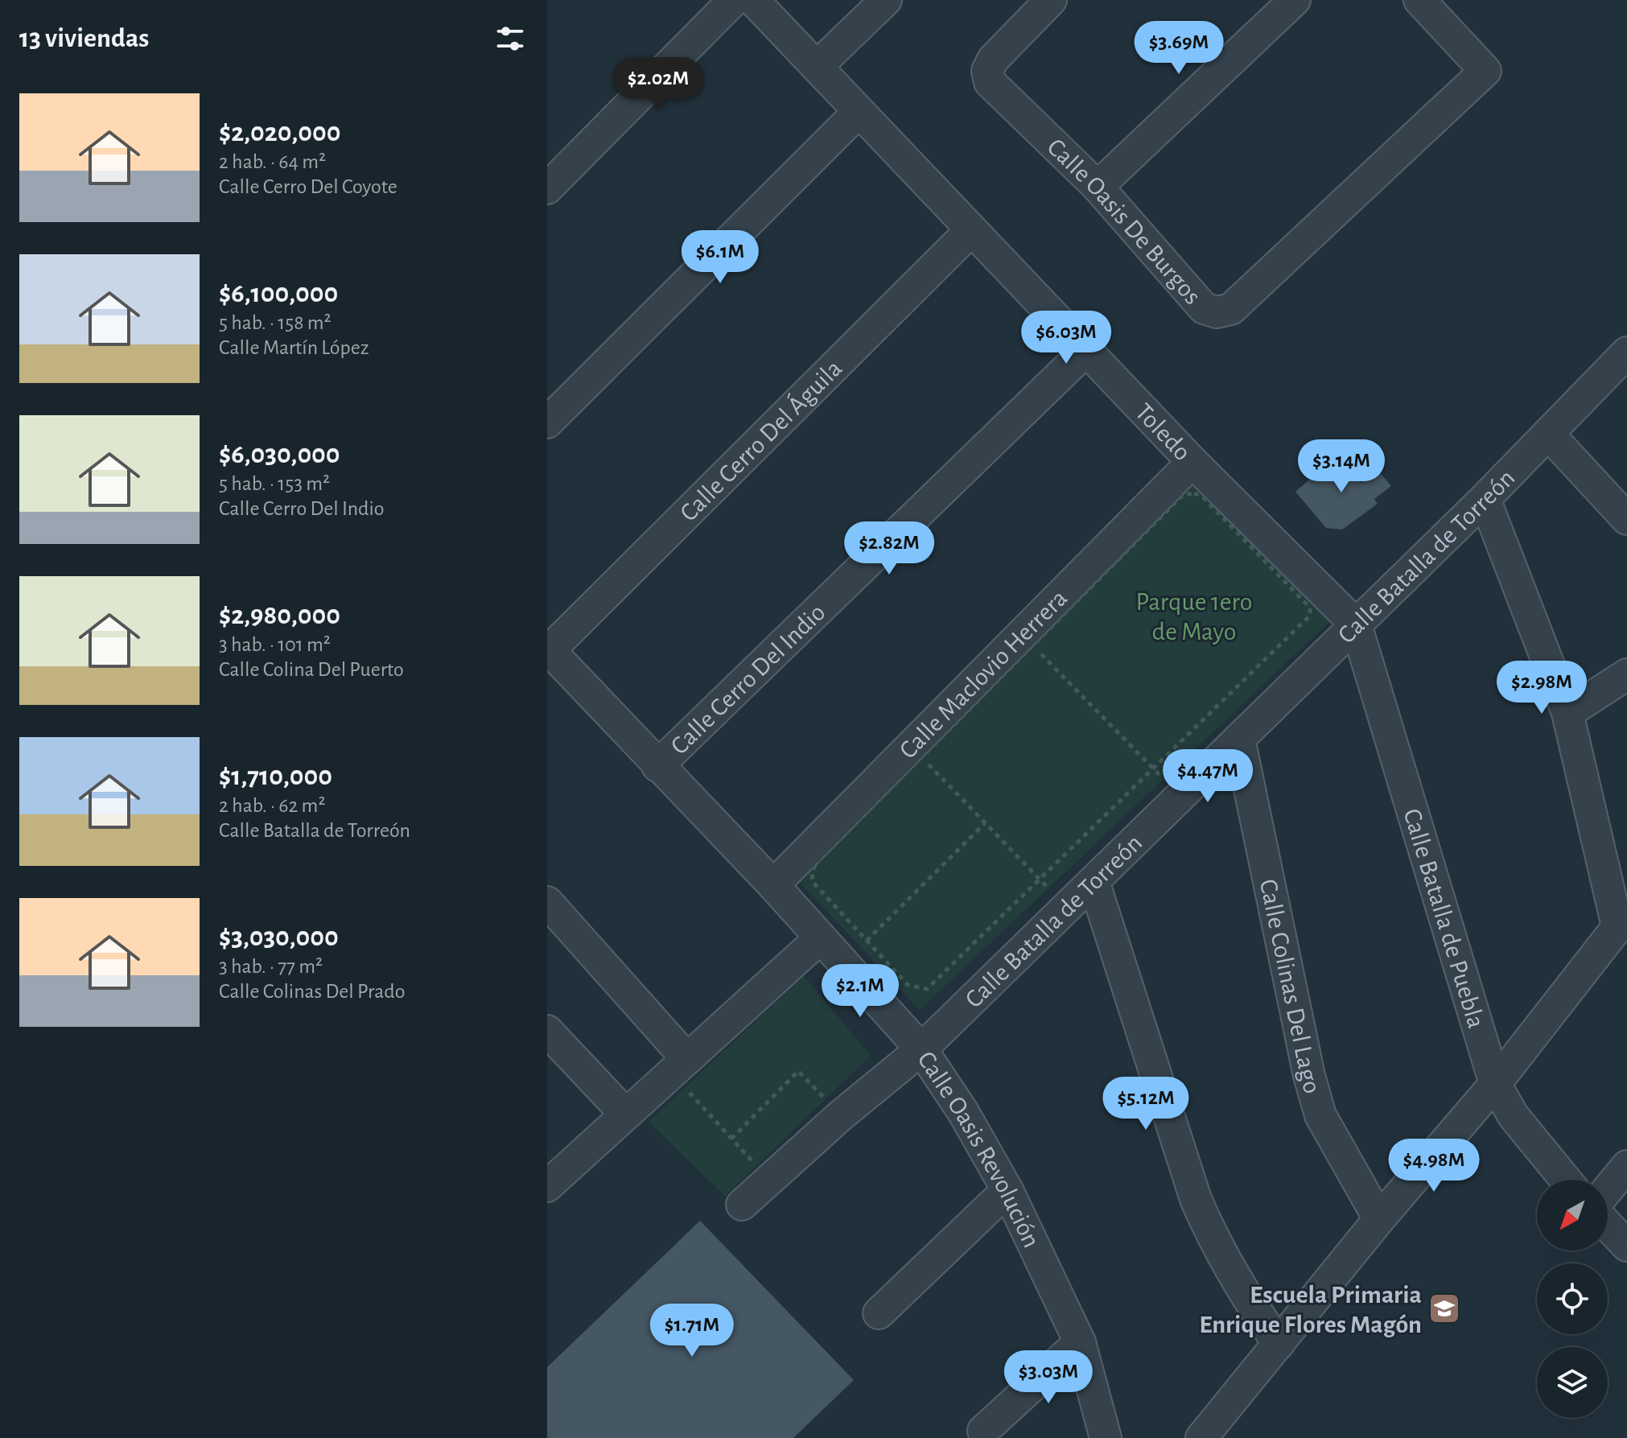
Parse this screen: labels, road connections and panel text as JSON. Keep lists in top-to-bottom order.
{
  "streets": {
    "street": [
      "Calle Oasis De Burgos",
      "Toledo",
      "Calle Cerro Del Águila",
      "Calle Batalla de Torreón",
      "Calle Maclovio Herrera",
      "Calle Cerro Del Indio",
      "Calle Batalla de Puebla",
      "Calle Colinas Del Lago",
      "Calle Oasis Revolución"
    ]
  },
  "crossings": [
    ["Toledo", "Calle Cerro Del Águila"],
    ["Toledo", "Calle Batalla de Torreón"],
    ["Toledo", "Calle Maclovio Herrera"],
    ["Toledo", "Calle Cerro Del Indio"],
    ["Toledo", "Calle Batalla de Puebla"],
    ["Calle Cerro Del Águila", "Calle Oasis Revolución"],
    ["Calle Batalla de Torreón", "Calle Batalla de Puebla"],
    ["Calle Batalla de Torreón", "Calle Colinas Del Lago"],
    ["Calle Batalla de Torreón", "Calle Oasis Revolución"],
    ["Calle Maclovio Herrera", "Calle Oasis Revolución"],
    ["Calle Cerro Del Indio", "Calle Oasis Revolución"]
  ],
  "parks": ["Parque 1ero de Mayo"],
  "places": {
    "school or university": ["Escuela Primaria Enrique Flores Magón"]
  },
  "north": "bottom left",
  "page": {
    "heading": "13 viviendas",
    "price": [
      "$3.69M",
      "$2.02M",
      "$6.1M",
      "$6.03M",
      "$3.14M",
      "$2.82M",
      "$2.98M",
      "$4.47M",
      "$2.1M",
      "$5.12M",
      "$4.98M",
      "$1.71M",
      "$3.03M"
    ],
    "list": [
      {
        "name": "$2,020,000",
        "note": "2 hab. · 64 m² · Calle Cerro Del Coyote"
      },
      {
        "name": "$6,100,000",
        "note": "5 hab. · 158 m² · Calle Martín López"
      },
      {
        "name": "$6,030,000",
        "note": "5 hab. · 153 m² · Calle Cerro Del Indio"
      },
      {
        "name": "$2,980,000",
        "note": "3 hab. · 101 m² · Calle Colina Del Puerto"
      },
      {
        "name": "$1,710,000",
        "note": "2 hab. · 62 m² · Calle Batalla de Torreón"
      },
      {
        "name": "$3,030,000",
        "note": "3 hab. · 77 m² · Calle Colinas Del Prado"
      }
    ]
  }
}
